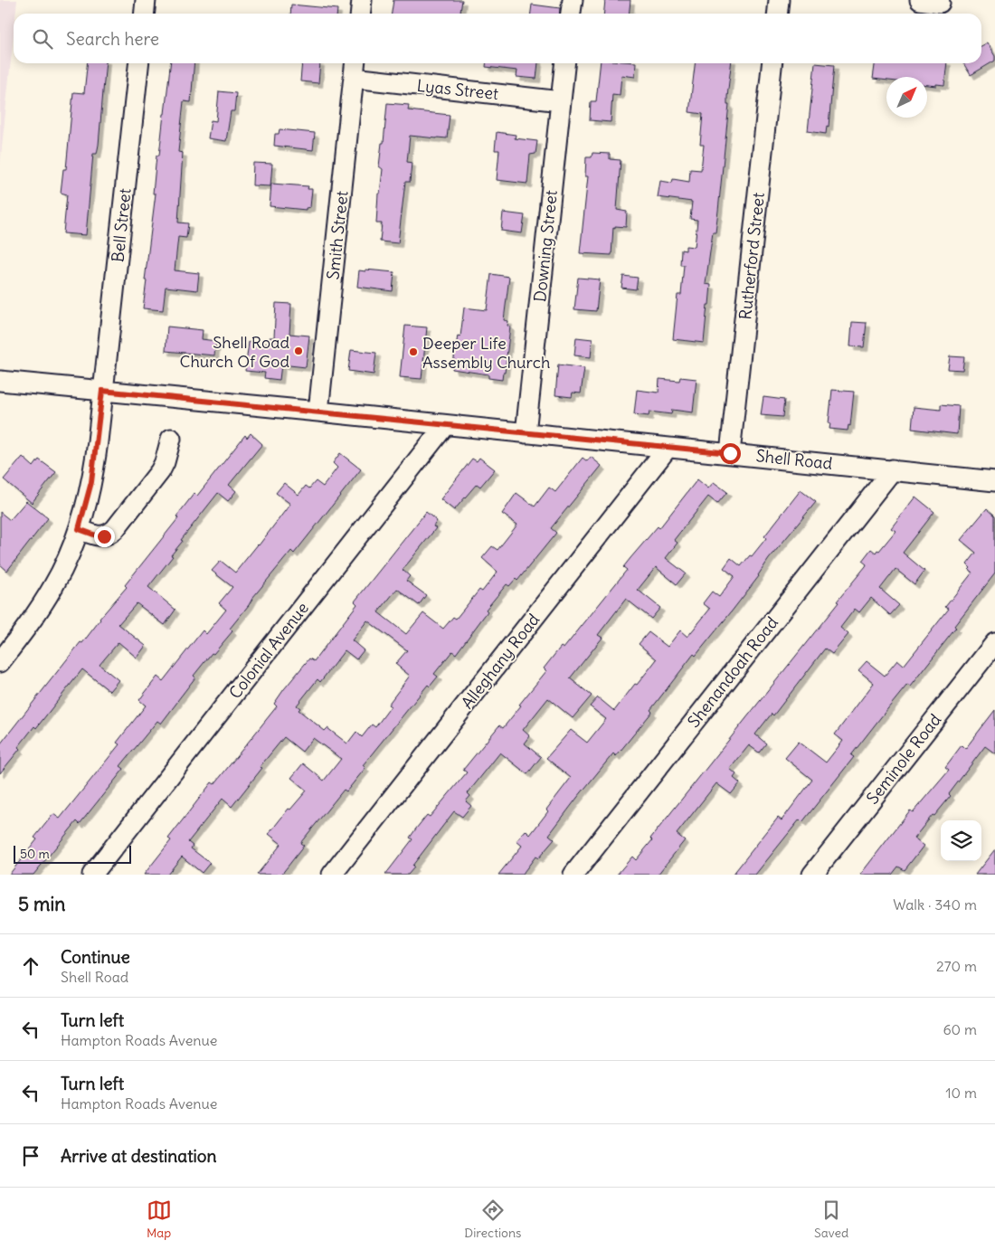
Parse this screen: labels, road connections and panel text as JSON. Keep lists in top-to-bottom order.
{
  "streets": {
    "street": [
      "Lyas Street",
      "Bell Street",
      "Smith Street",
      "Downing Street",
      "Rutherford Street",
      "Shell Road",
      "Colonial Avenue",
      "Alleghany Road",
      "Shenandoah Road",
      "Seminole Road"
    ]
  },
  "crossings": [
    ["Lyas Street", "Smith Street"],
    ["Lyas Street", "Downing Street"],
    ["Bell Street", "Shell Road"],
    ["Smith Street", "Shell Road"],
    ["Downing Street", "Shell Road"],
    ["Rutherford Street", "Shell Road"],
    ["Shell Road", "Colonial Avenue"],
    ["Shell Road", "Alleghany Road"],
    ["Shell Road", "Shenandoah Road"]
  ],
  "places": ["Shell Road Church Of God", "Deeper Life Assembly Church"],
  "scale_bar": "50 m",
  "north": "top right",
  "page": {
    "search": "Search here",
    "scale": "50 m",
    "heading": ["5 min", "Walk · 340 m"],
    "list": [
      ["Continue", "Shell Road", "270 m"],
      ["Turn left", "Hampton Roads Avenue", "60 m"],
      ["Turn left", "Hampton Roads Avenue", "10 m"],
      "Arrive at destination"
    ],
    "nav": ["Map", "Directions", "Saved"]
  }
}
